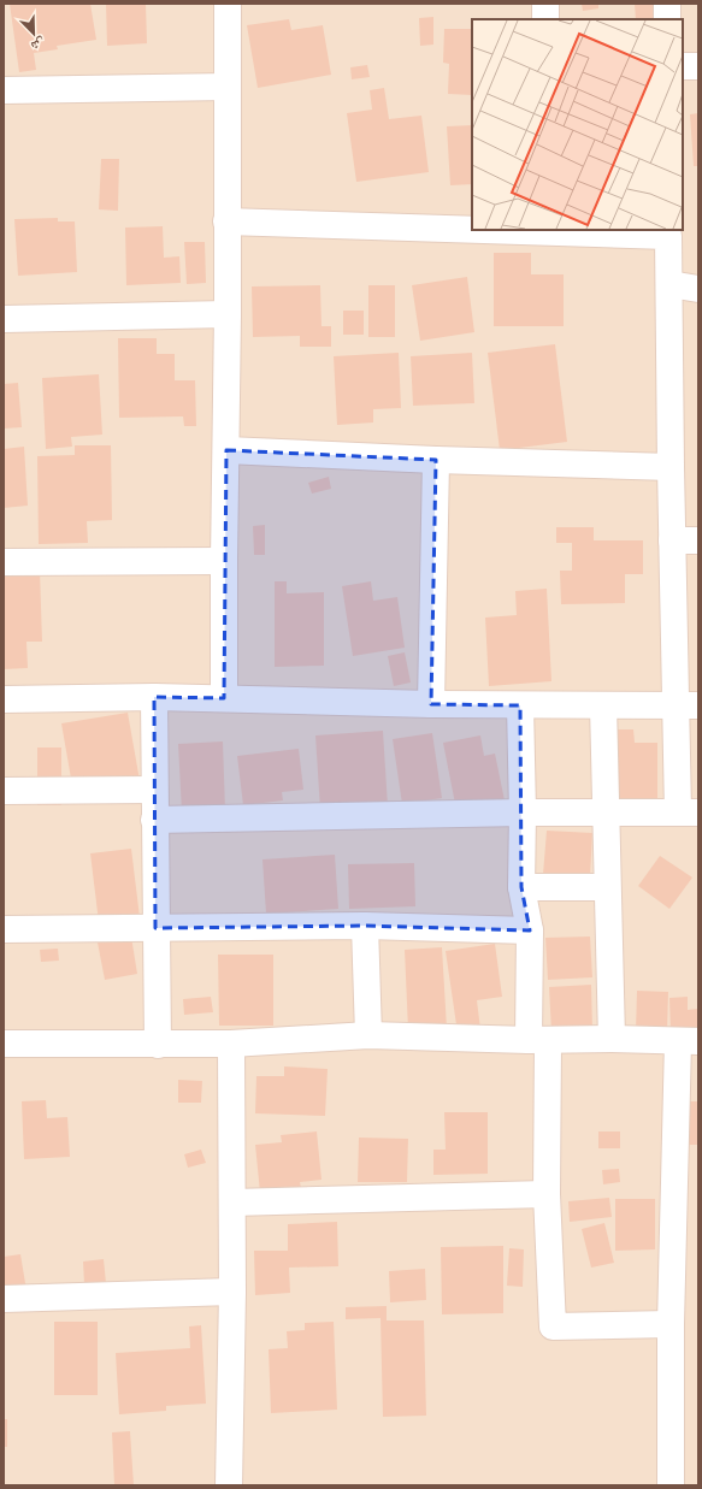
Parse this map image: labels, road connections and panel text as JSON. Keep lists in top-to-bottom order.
{
  "north": "bottom right"
}
